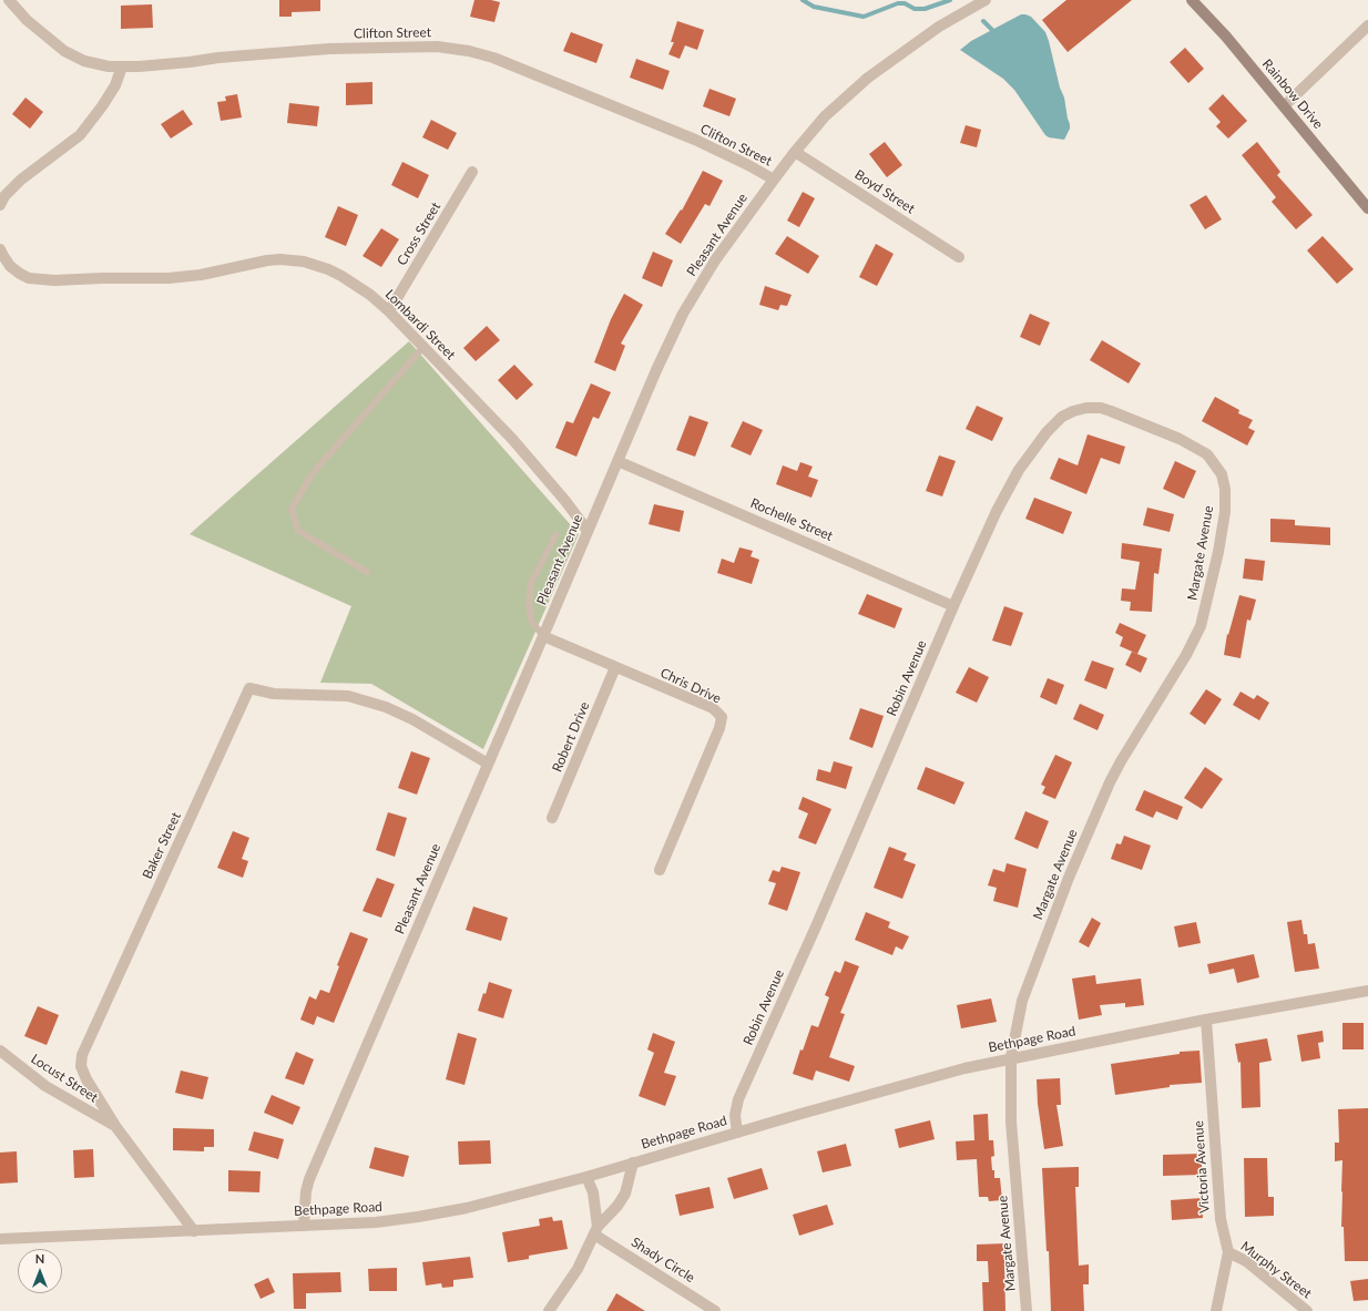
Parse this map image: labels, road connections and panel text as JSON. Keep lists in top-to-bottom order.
{
  "streets": {
    "main road": ["Rainbow Drive"],
    "street": [
      "Clifton Street",
      "Boyd Street",
      "Cross Street",
      "Pleasant Avenue",
      "Lombardi Street",
      "Rochelle Street",
      "Margate Avenue",
      "Robin Avenue",
      "Chris Drive",
      "Robert Drive",
      "Baker Street",
      "Bethpage Road",
      "Locust Street",
      "Victoria Avenue",
      "Shady Circle",
      "Murphy Street"
    ]
  },
  "crossings": [
    ["Clifton Street", "Pleasant Avenue"],
    ["Boyd Street", "Pleasant Avenue"],
    ["Cross Street", "Lombardi Street"],
    ["Pleasant Avenue", "Lombardi Street"],
    ["Pleasant Avenue", "Rochelle Street"],
    ["Pleasant Avenue", "Chris Drive"],
    ["Pleasant Avenue", "Baker Street"],
    ["Pleasant Avenue", "Bethpage Road"],
    ["Rochelle Street", "Robin Avenue"],
    ["Margate Avenue", "Robin Avenue"],
    ["Margate Avenue", "Bethpage Road"],
    ["Robin Avenue", "Bethpage Road"],
    ["Chris Drive", "Robert Drive"],
    ["Baker Street", "Bethpage Road"],
    ["Baker Street", "Locust Street"],
    ["Bethpage Road", "Victoria Avenue"],
    ["Victoria Avenue", "Murphy Street"]
  ],
  "north": "top"
}
